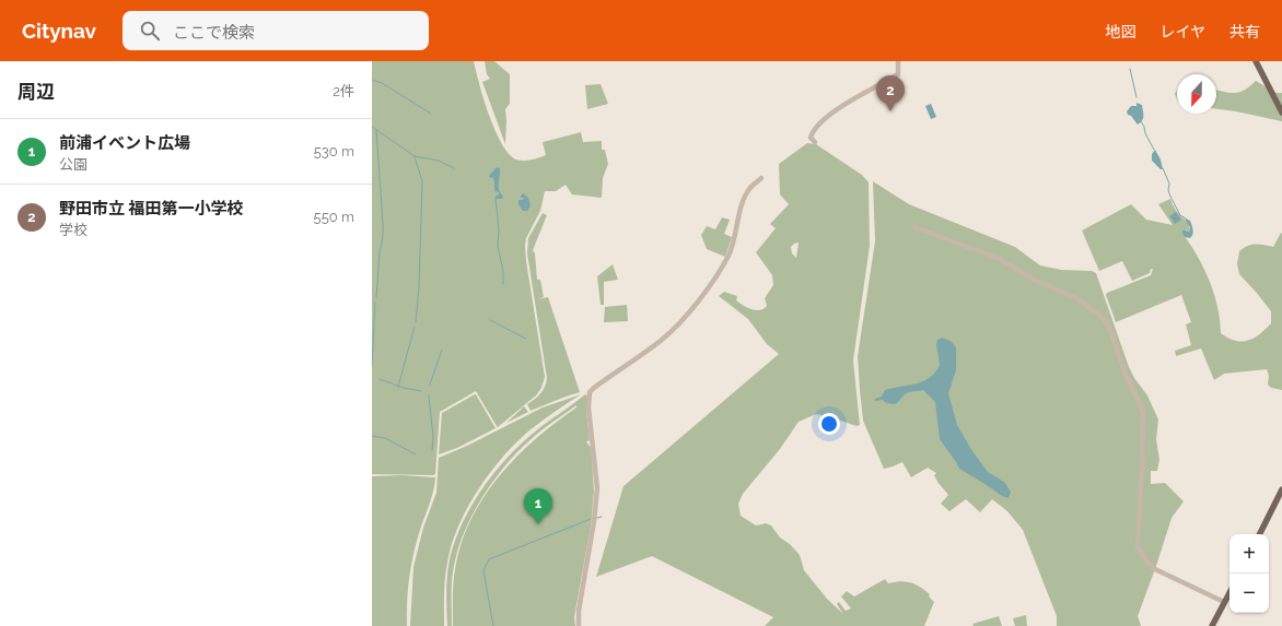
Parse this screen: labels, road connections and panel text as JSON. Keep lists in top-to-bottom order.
{
  "north": "bottom",
  "page": {
    "header": "Citynav",
    "search": "ここで検索",
    "nav": ["地図", "レイヤ", "共有"],
    "heading": ["周辺", "2件"],
    "pins": ["2", "1"],
    "list": [
      {
        "mark": "1",
        "name": "前浦イベント広場",
        "note": "公園",
        "value": "530 m"
      },
      {
        "mark": "2",
        "name": "野田市立 福田第一小学校",
        "note": "学校",
        "value": "550 m"
      }
    ],
    "map_buttons": ["+", "−"]
  }
}
